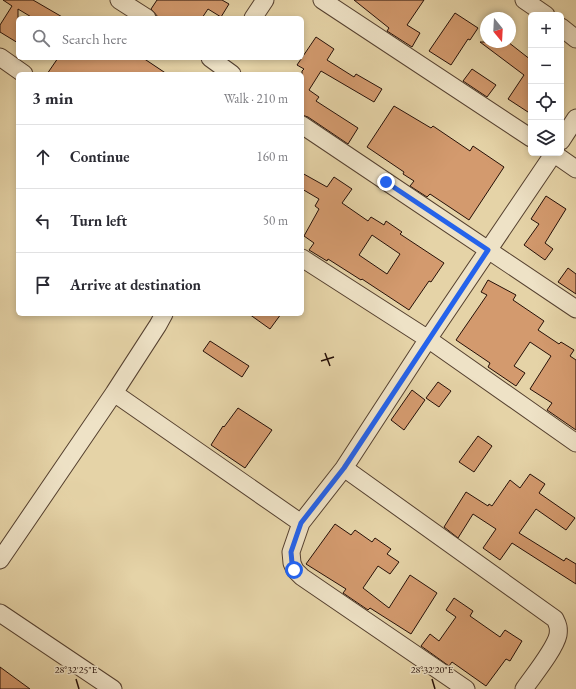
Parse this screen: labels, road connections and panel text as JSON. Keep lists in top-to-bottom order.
{
  "north": "bottom",
  "page": {
    "map_buttons": ["+", "−"],
    "search": "Search here",
    "heading": ["3 min", "Walk · 210 m"],
    "list": [
      ["Continue", "160 m"],
      ["Turn left", "50 m"],
      "Arrive at destination"
    ]
  },
  "coordinates": ["28°32'25\"E", "28°32'20\"E"]
}
